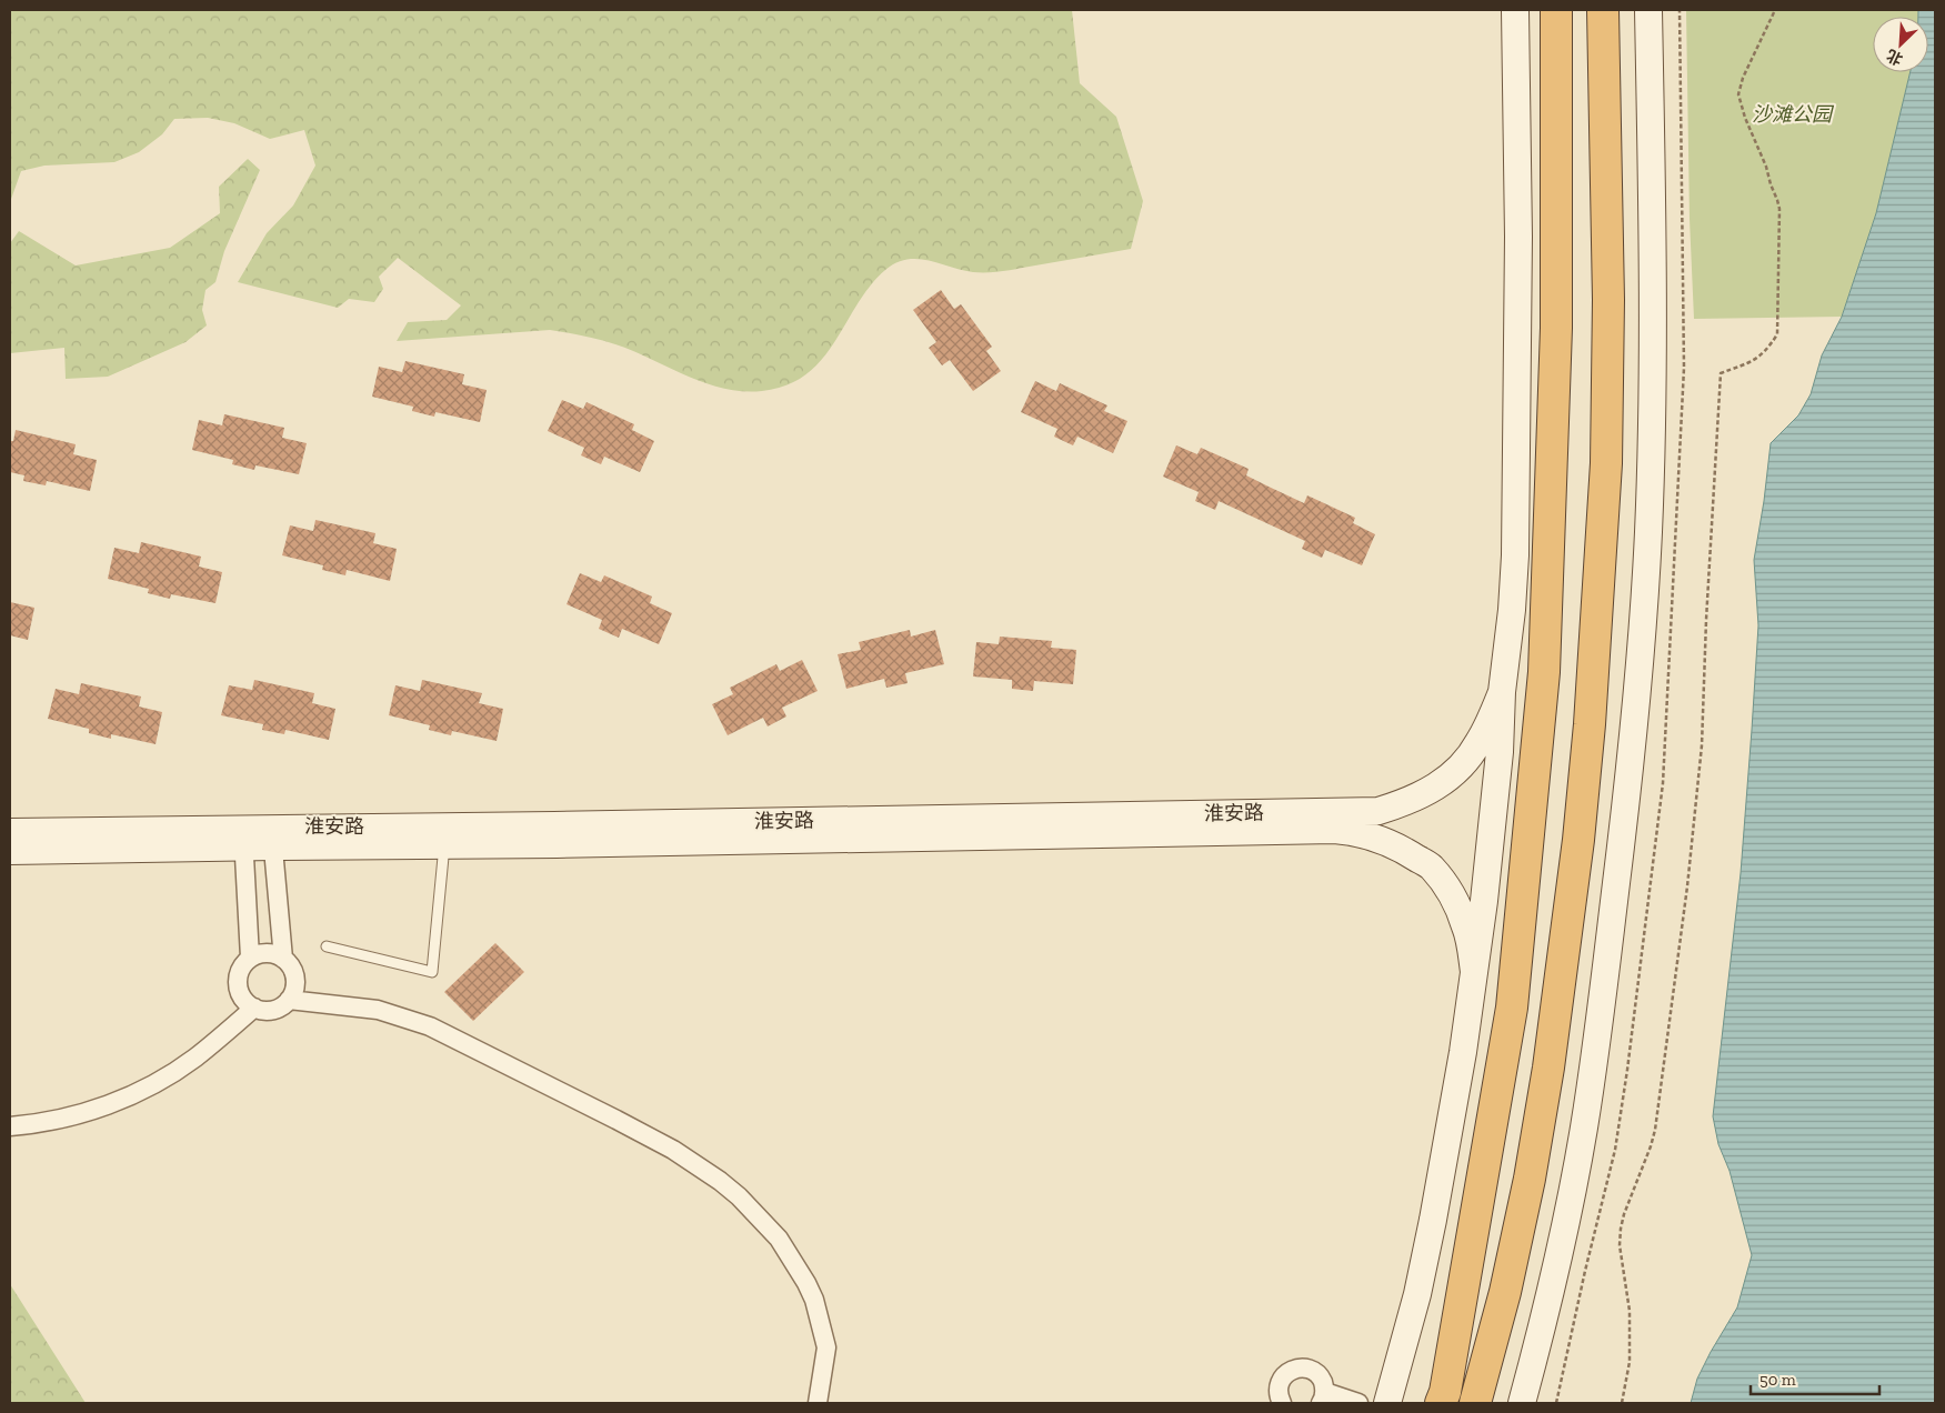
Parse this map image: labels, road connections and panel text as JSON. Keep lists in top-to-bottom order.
{
  "streets": {
    "main road": ["淮安路"]
  },
  "parks": ["沙滩公园"],
  "scale_bar": "50 m",
  "north": "bottom left"
}
